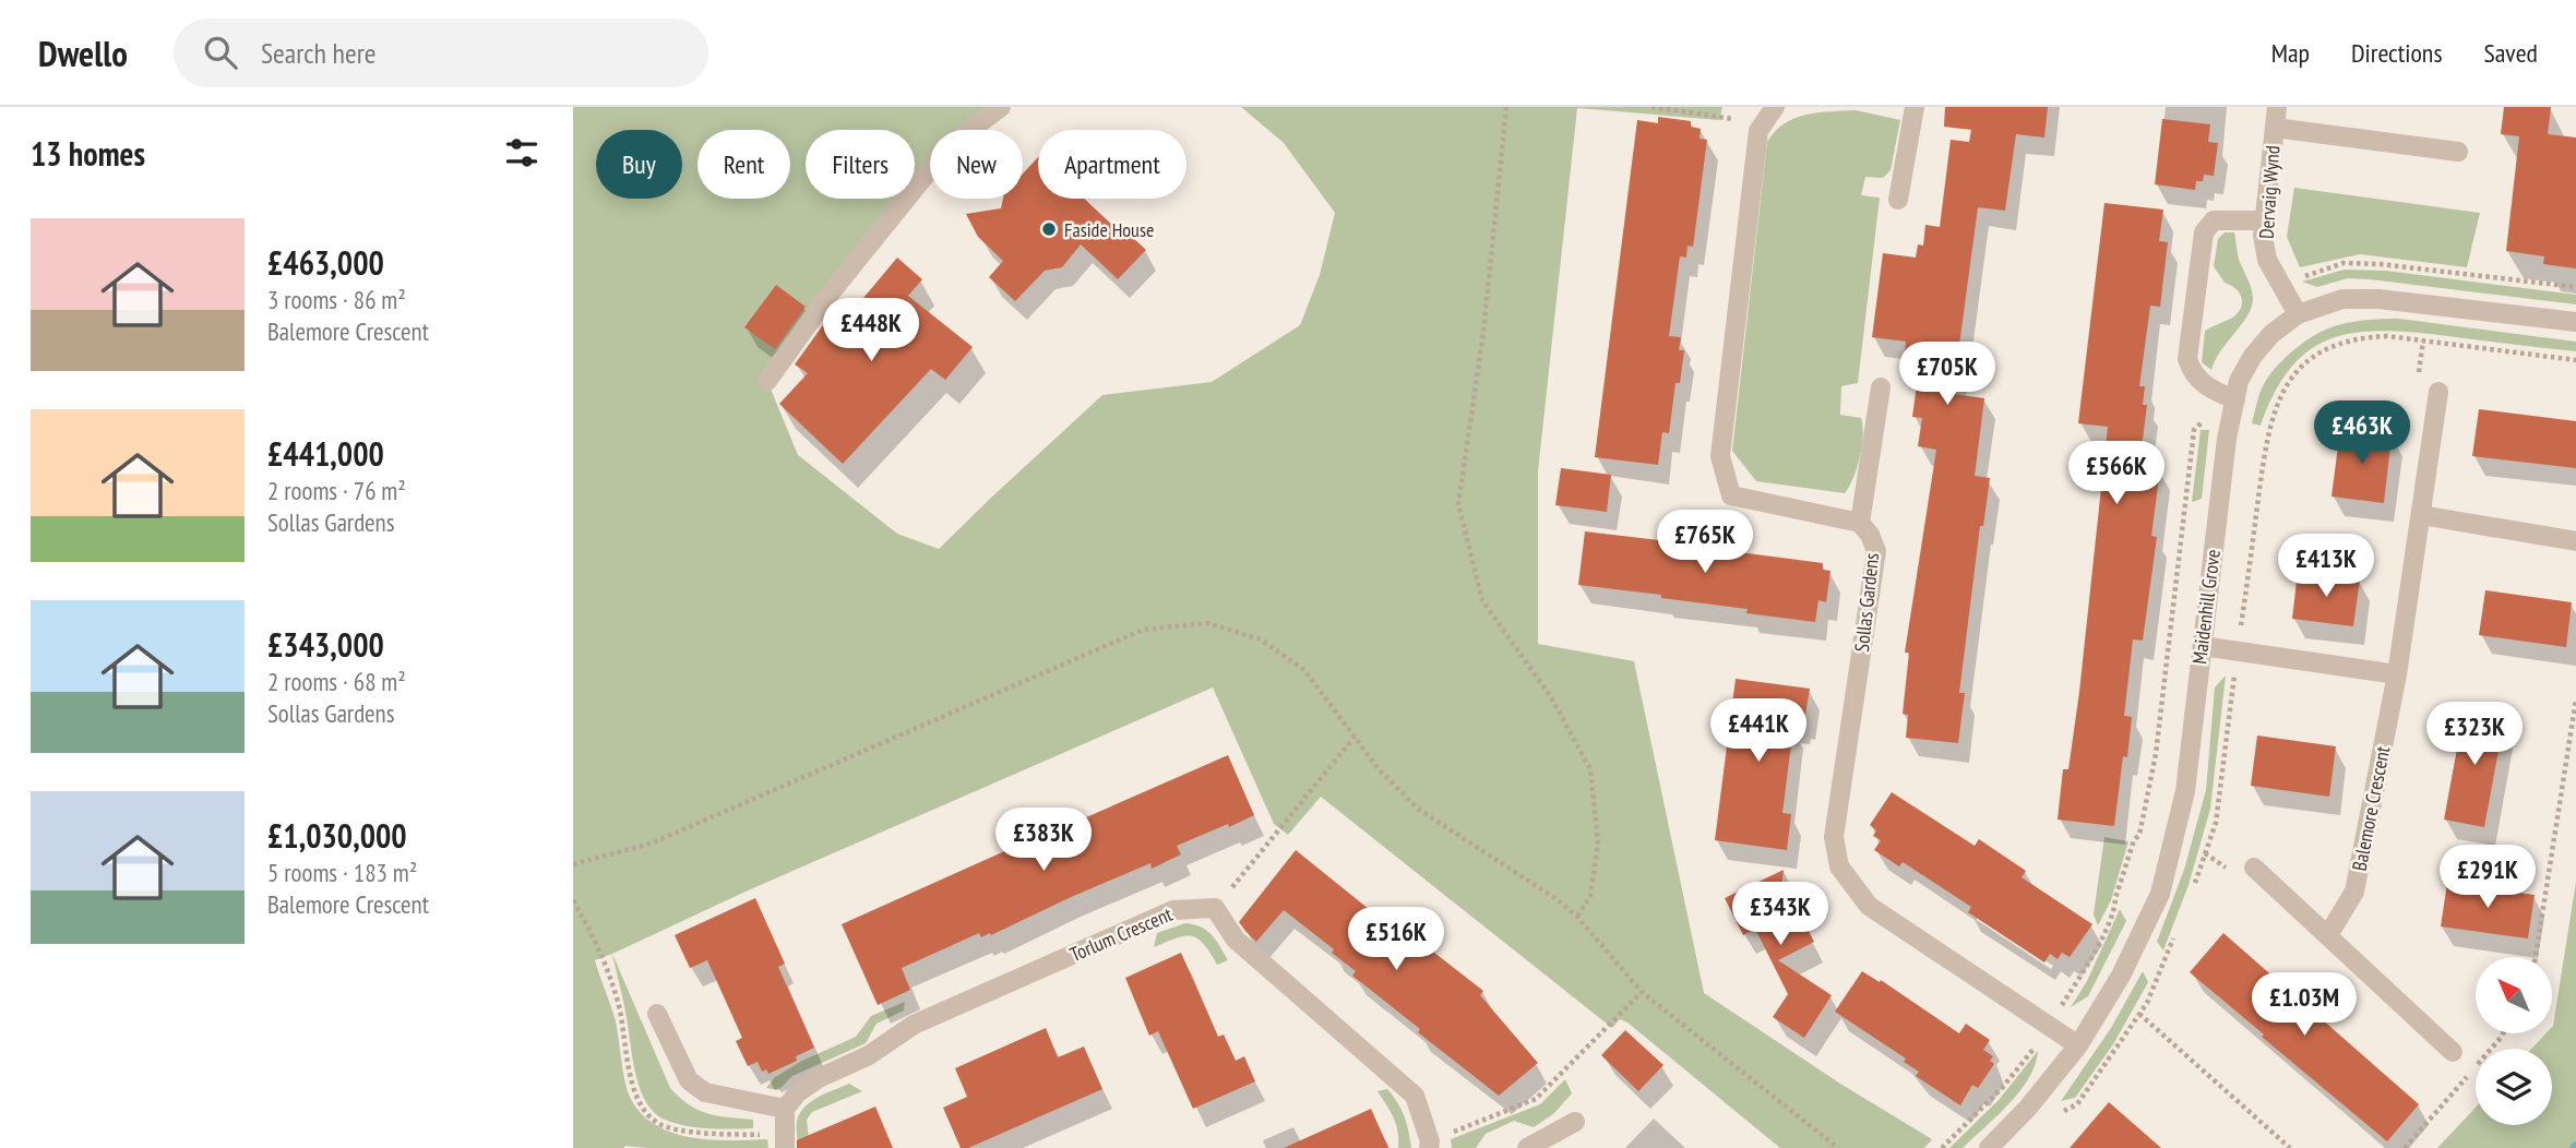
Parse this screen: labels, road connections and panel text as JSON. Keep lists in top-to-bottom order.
{
  "streets": {
    "street": [
      "Dervaig Wynd",
      "Sollas Gardens",
      "Maidenhill Grove",
      "Balemore Crescent",
      "Torlum Crescent"
    ]
  },
  "crossings": [
    ["Dervaig Wynd", "Maidenhill Grove"],
    ["Sollas Gardens", "Maidenhill Grove"]
  ],
  "places": ["Faside House"],
  "north": "top left",
  "page": {
    "header": "Dwello",
    "search": "Search here",
    "nav": ["Map", "Directions", "Saved"],
    "heading": "13 homes",
    "chip": [
      "Buy",
      "Rent",
      "Filters",
      "New",
      "Apartment"
    ],
    "list": [
      {
        "name": "£463,000",
        "note": "3 rooms · 86 m² · Balemore Crescent"
      },
      {
        "name": "£441,000",
        "note": "2 rooms · 76 m² · Sollas Gardens"
      },
      {
        "name": "£343,000",
        "note": "2 rooms · 68 m² · Sollas Gardens"
      },
      {
        "name": "£1,030,000",
        "note": "5 rooms · 183 m² · Balemore Crescent"
      }
    ],
    "price": [
      "£448K",
      "£705K",
      "£463K",
      "£566K",
      "£765K",
      "£413K",
      "£441K",
      "£323K",
      "£383K",
      "£291K",
      "£343K",
      "£516K",
      "£1.03M"
    ]
  }
}
